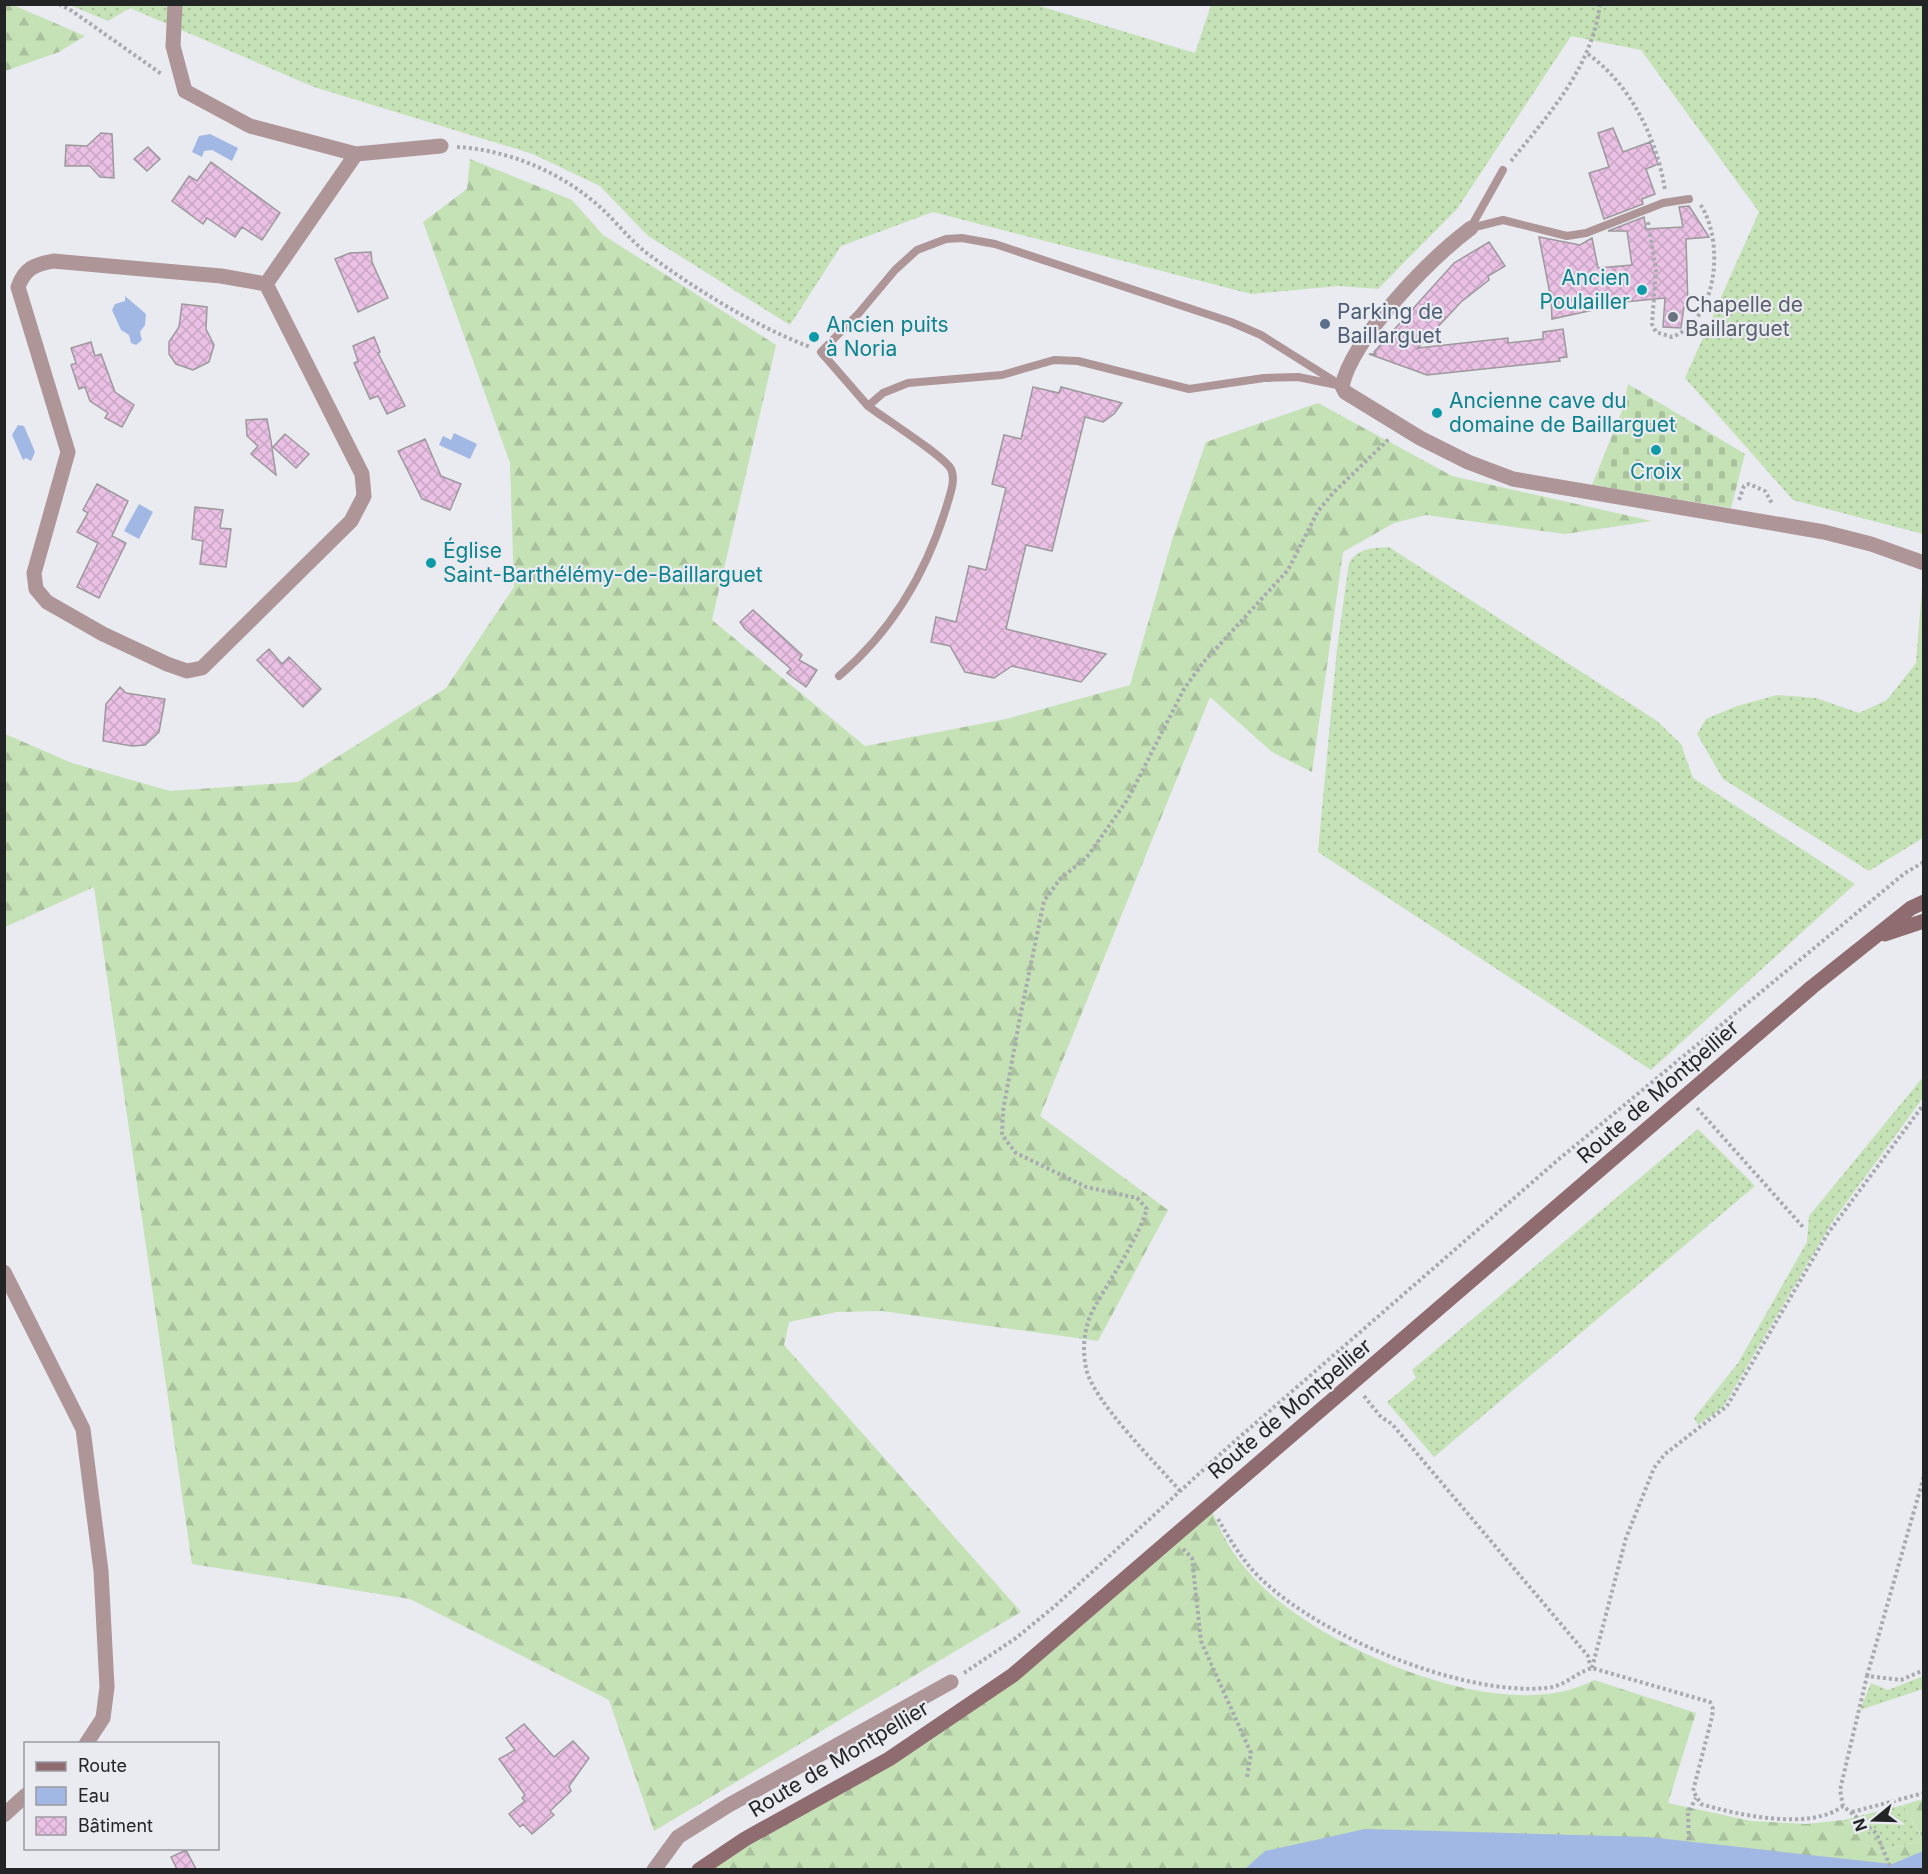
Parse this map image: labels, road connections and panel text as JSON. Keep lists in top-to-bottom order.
{
  "streets": {
    "main road": ["Route de Montpellier"]
  },
  "places": [
    "Ancien Poulailler",
    "Chapelle de Baillarguet",
    "Parking de Baillarguet",
    "Ancien puits à Noria",
    "Ancienne cave du domaine de Baillarguet",
    "Croix",
    "Église Saint-Barthélémy-de-Baillarguet"
  ],
  "legend": ["Route", "Eau", "Bâtiment"],
  "north": "left"
}
